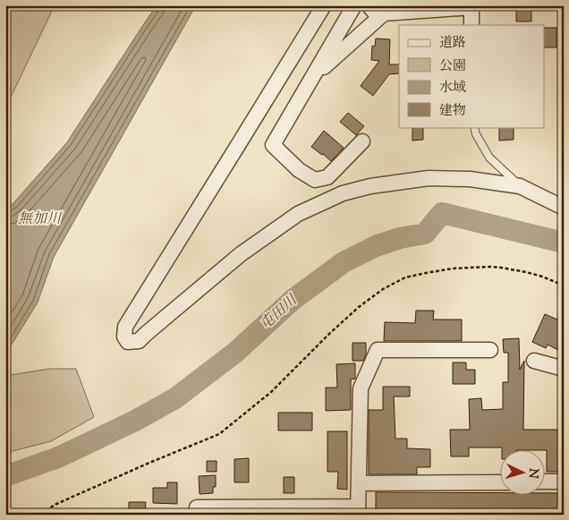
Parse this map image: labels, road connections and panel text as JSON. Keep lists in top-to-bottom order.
{
  "water": ["無加川", "屯田川"],
  "legend": [
    "道路",
    "公園",
    "水域",
    "建物"
  ],
  "north": "right"
}
